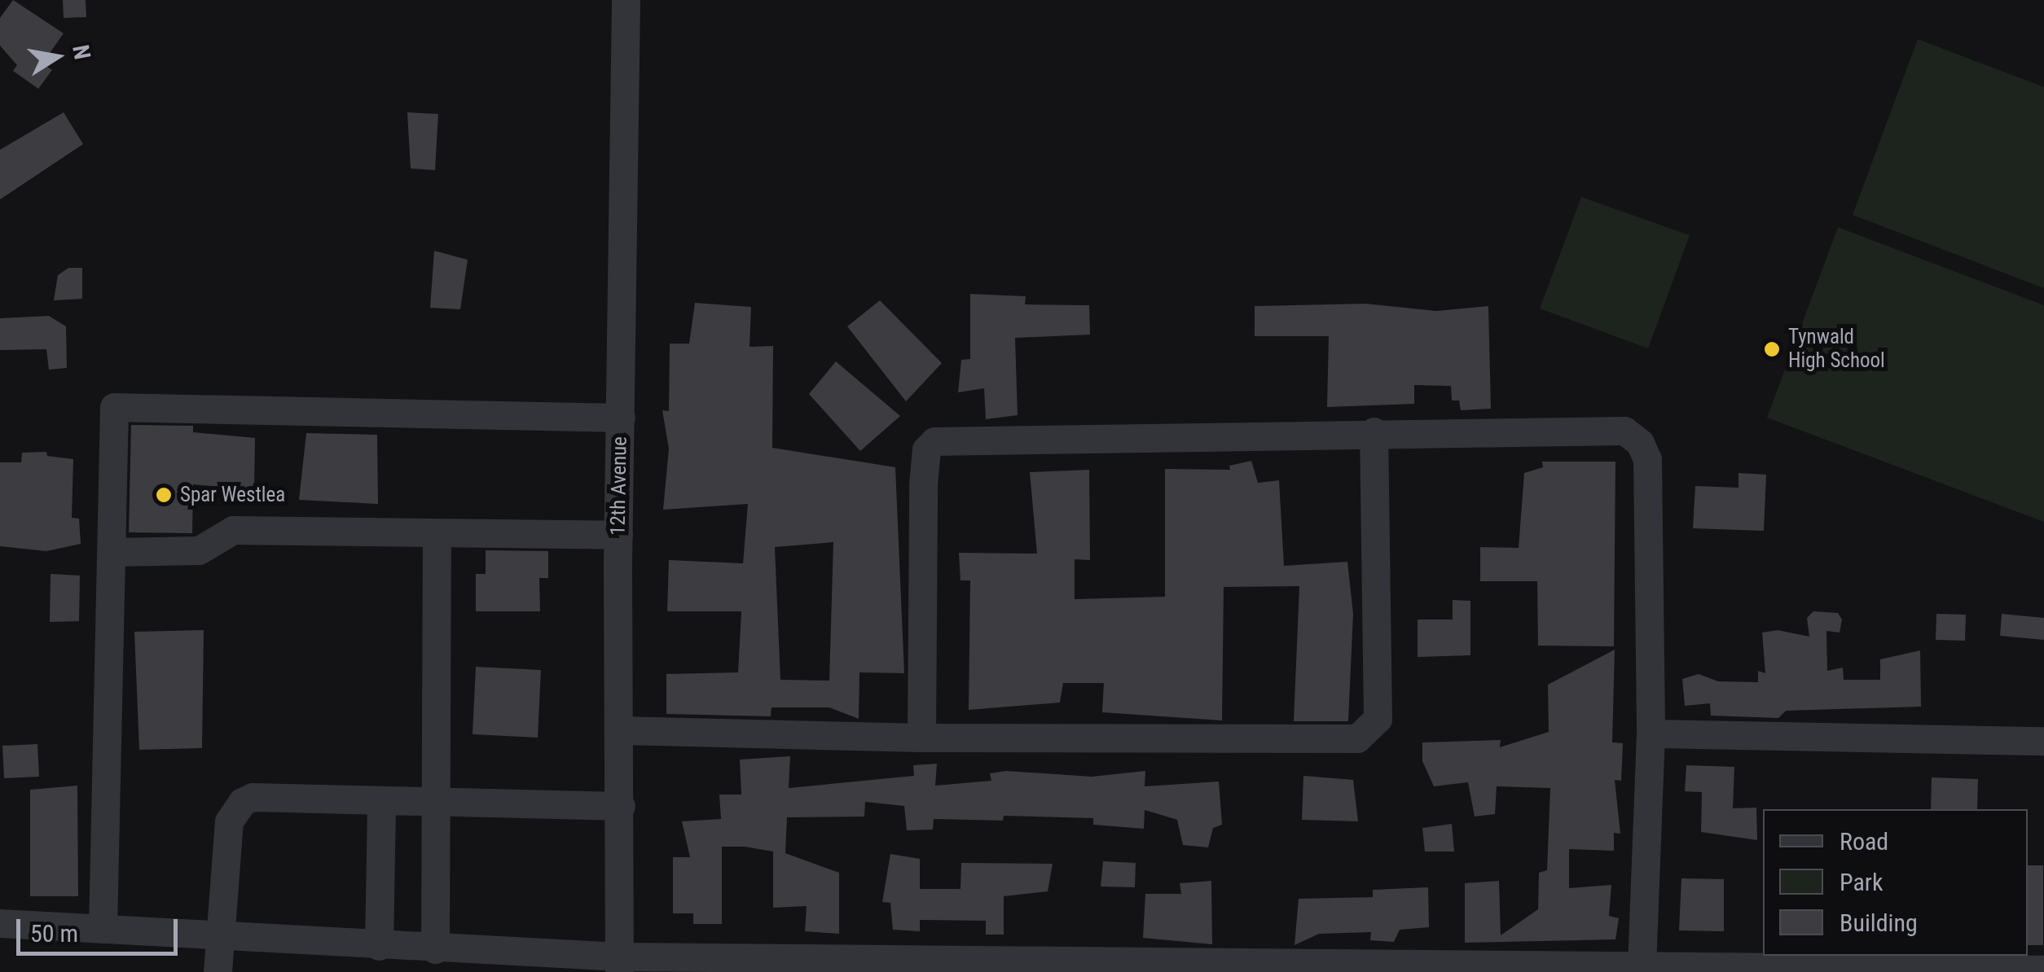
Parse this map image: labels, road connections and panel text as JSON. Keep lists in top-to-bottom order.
{
  "streets": {
    "street": ["12th Avenue"]
  },
  "places": ["Tynwald High School", "Spar Westlea"],
  "legend": ["Road", "Park", "Building"],
  "scale_bar": "50 m",
  "north": "right"
}
